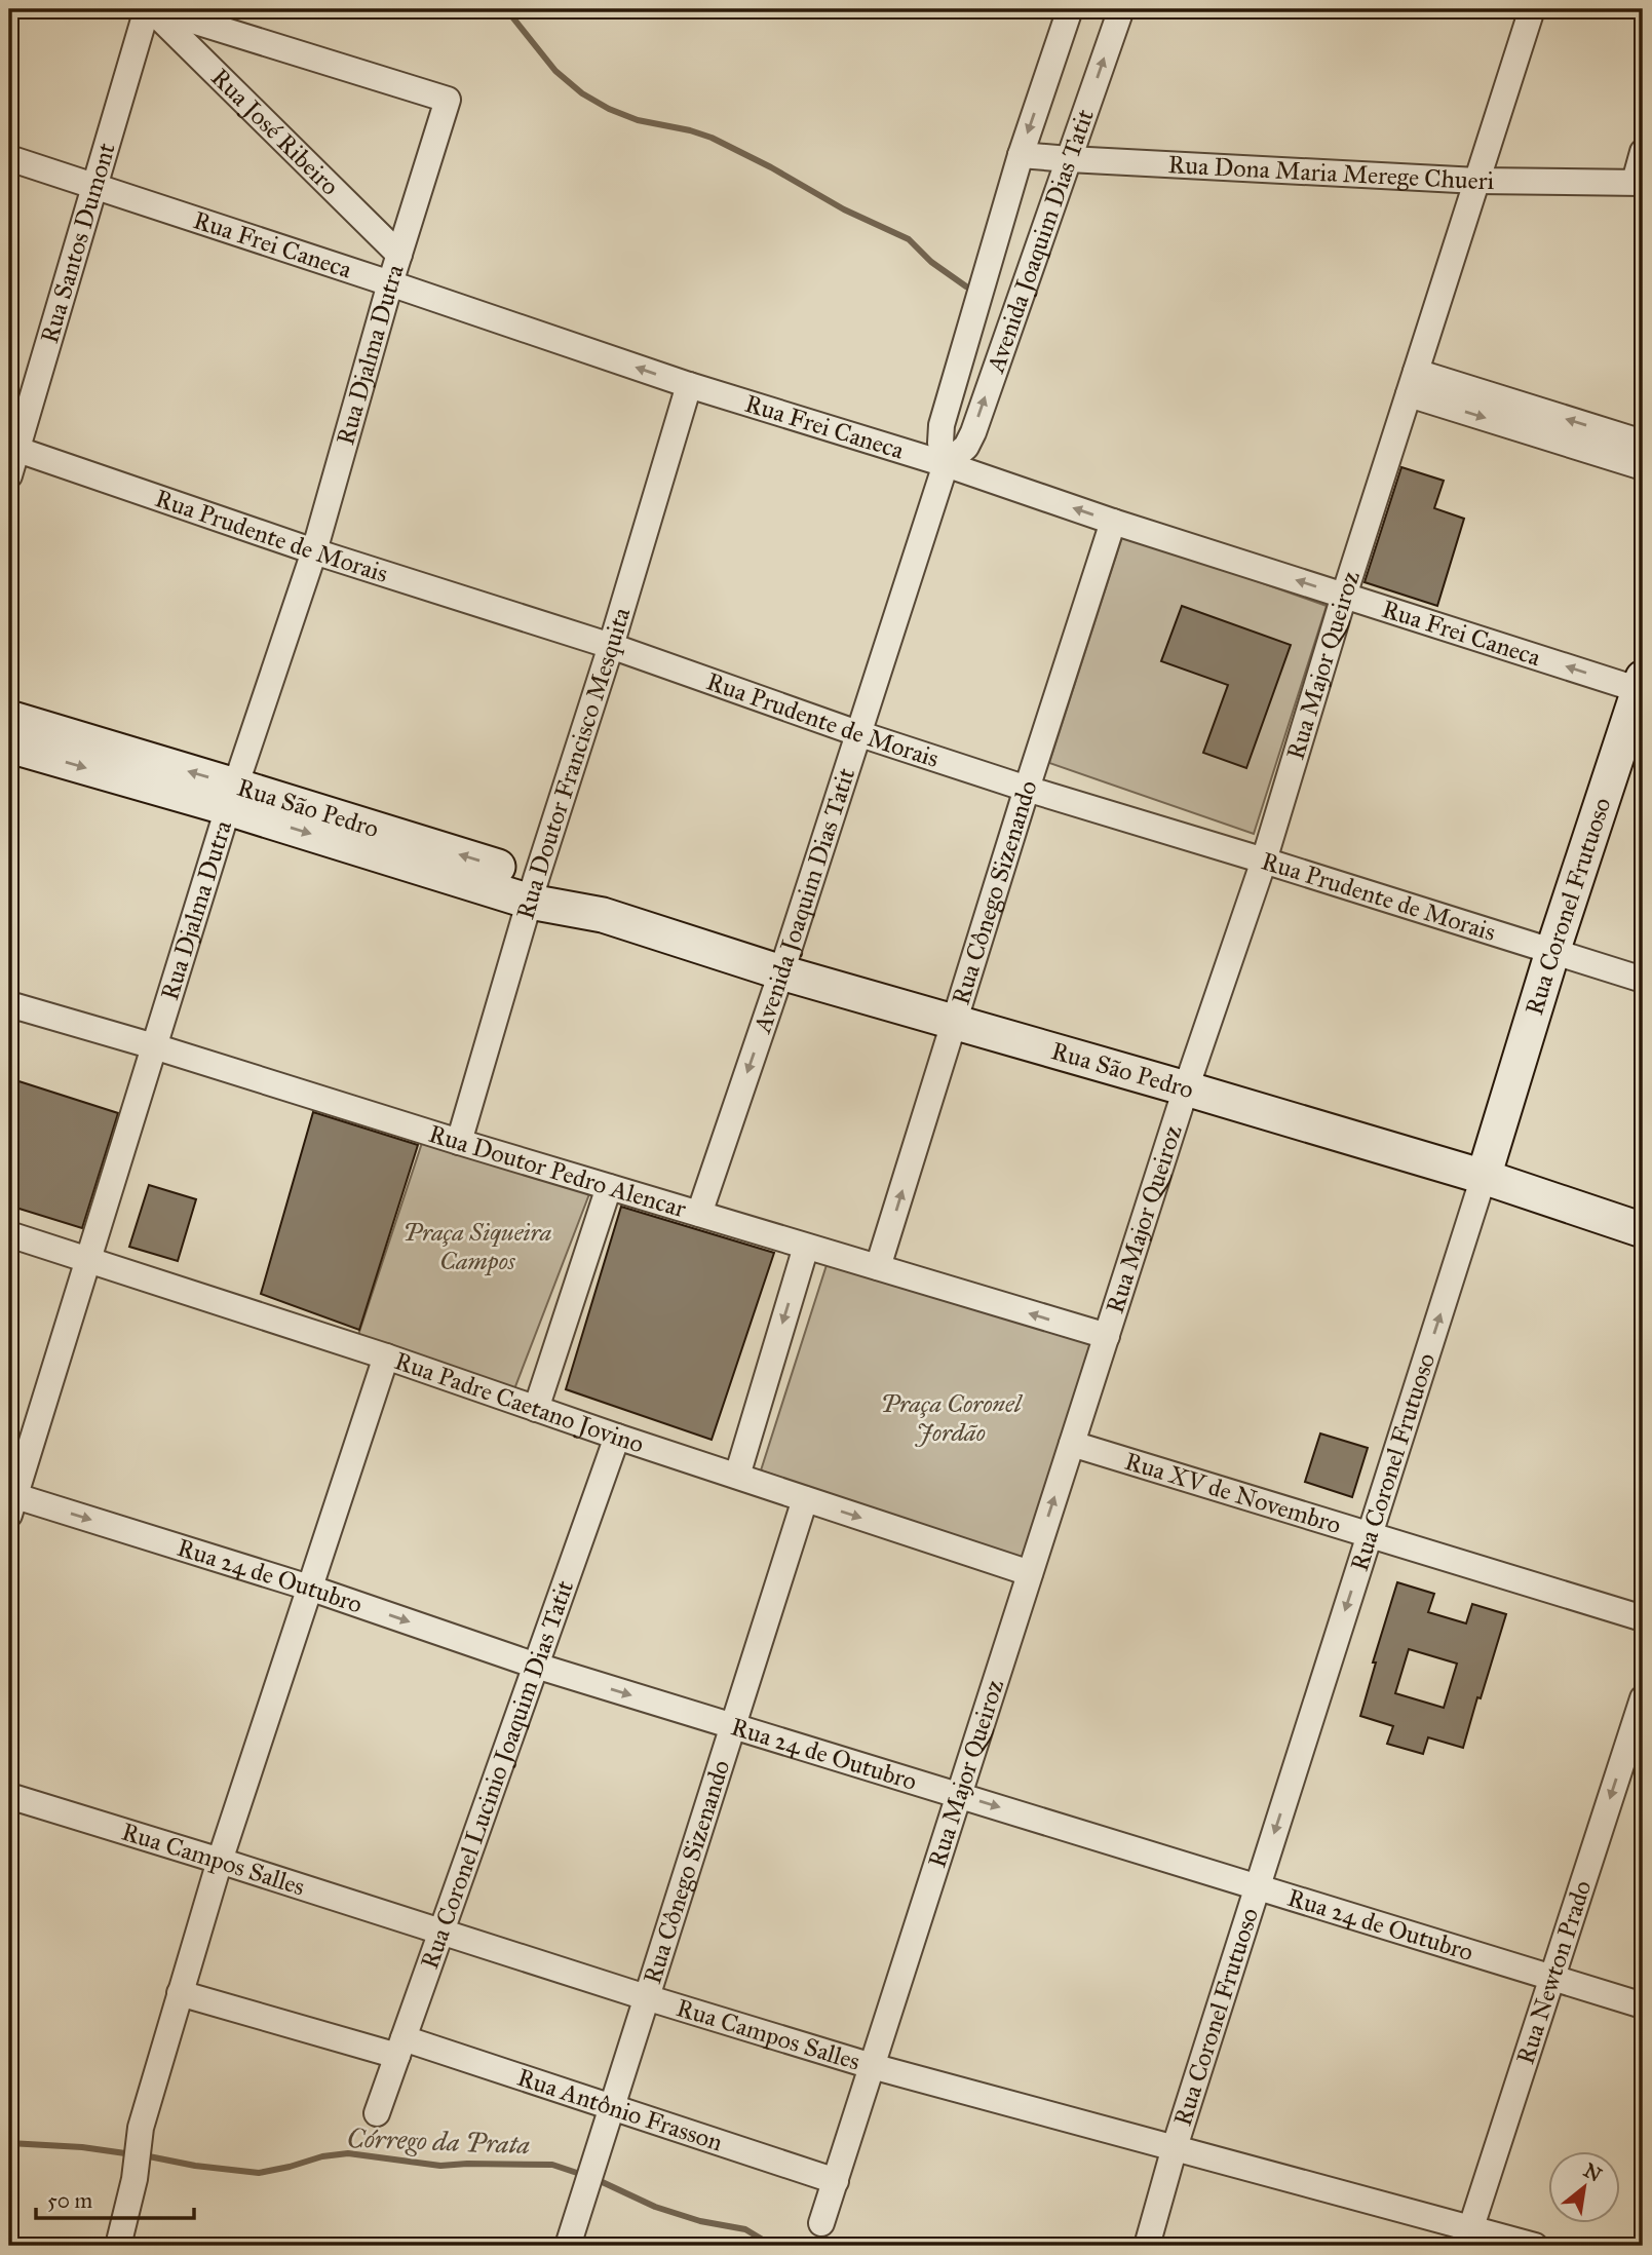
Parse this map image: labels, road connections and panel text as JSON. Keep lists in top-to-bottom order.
{
  "streets": {
    "main road": ["Rua São Pedro", "Rua Coronel Frutuoso"],
    "street": [
      "Rua José Ribeiro",
      "Rua Dona Maria Merege Chueri",
      "Avenida Joaquim Dias Tatit",
      "Rua Santos Dumont",
      "Rua Frei Caneca",
      "Rua Djalma Dutra",
      "Rua Prudente de Morais",
      "Rua Major Queiroz",
      "Rua Doutor Francisco Mesquita",
      "Rua Cônego Sizenando",
      "Rua Doutor Pedro Alencar",
      "Rua Padre Caetano Jovino",
      "Rua XV de Novembro",
      "Rua 24 de Outubro",
      "Rua Coronel Lucinio Joaquim Dias Tatit",
      "Rua Campos Salles",
      "Rua Newton Prado",
      "Rua Antônio Frasson"
    ]
  },
  "crossings": [
    ["Rua José Ribeiro", "Rua Santos Dumont"],
    ["Rua José Ribeiro", "Rua Djalma Dutra"],
    ["Rua Dona Maria Merege Chueri", "Avenida Joaquim Dias Tatit"],
    ["Rua Dona Maria Merege Chueri", "Rua Major Queiroz"],
    ["Avenida Joaquim Dias Tatit", "Rua Frei Caneca"],
    ["Avenida Joaquim Dias Tatit", "Rua Prudente de Morais"],
    ["Avenida Joaquim Dias Tatit", "Rua São Pedro"],
    ["Avenida Joaquim Dias Tatit", "Rua Doutor Pedro Alencar"],
    ["Rua Santos Dumont", "Rua Frei Caneca"],
    ["Rua Santos Dumont", "Rua Prudente de Morais"],
    ["Rua Frei Caneca", "Rua Djalma Dutra"],
    ["Rua Frei Caneca", "Rua Major Queiroz"],
    ["Rua Frei Caneca", "Rua Doutor Francisco Mesquita"],
    ["Rua Frei Caneca", "Rua Cônego Sizenando"],
    ["Rua Frei Caneca", "Rua Coronel Frutuoso"],
    ["Rua Djalma Dutra", "Rua Prudente de Morais"],
    ["Rua Djalma Dutra", "Rua São Pedro"],
    ["Rua Djalma Dutra", "Rua Doutor Pedro Alencar"],
    ["Rua Djalma Dutra", "Rua Padre Caetano Jovino"],
    ["Rua Djalma Dutra", "Rua 24 de Outubro"],
    ["Rua Prudente de Morais", "Rua Major Queiroz"],
    ["Rua Prudente de Morais", "Rua Doutor Francisco Mesquita"],
    ["Rua Prudente de Morais", "Rua Cônego Sizenando"],
    ["Rua Prudente de Morais", "Rua Coronel Frutuoso"],
    ["Rua Major Queiroz", "Rua São Pedro"],
    ["Rua Major Queiroz", "Rua Doutor Pedro Alencar"],
    ["Rua Major Queiroz", "Rua Padre Caetano Jovino"],
    ["Rua Major Queiroz", "Rua XV de Novembro"],
    ["Rua Major Queiroz", "Rua 24 de Outubro"],
    ["Rua Major Queiroz", "Rua Campos Salles"],
    ["Rua Major Queiroz", "Rua Antônio Frasson"],
    ["Rua Doutor Francisco Mesquita", "Rua São Pedro"],
    ["Rua Doutor Francisco Mesquita", "Rua Doutor Pedro Alencar"],
    ["Rua São Pedro", "Rua Cônego Sizenando"],
    ["Rua São Pedro", "Rua Coronel Frutuoso"],
    ["Rua Cônego Sizenando", "Rua Doutor Pedro Alencar"],
    ["Rua Cônego Sizenando", "Rua Padre Caetano Jovino"],
    ["Rua Cônego Sizenando", "Rua 24 de Outubro"],
    ["Rua Cônego Sizenando", "Rua Campos Salles"],
    ["Rua Cônego Sizenando", "Rua Antônio Frasson"],
    ["Rua Coronel Frutuoso", "Rua XV de Novembro"],
    ["Rua Coronel Frutuoso", "Rua 24 de Outubro"],
    ["Rua Coronel Frutuoso", "Rua Campos Salles"],
    ["Rua Padre Caetano Jovino", "Rua Coronel Lucinio Joaquim Dias Tatit"],
    ["Rua 24 de Outubro", "Rua Coronel Lucinio Joaquim Dias Tatit"],
    ["Rua 24 de Outubro", "Rua Newton Prado"],
    ["Rua Coronel Lucinio Joaquim Dias Tatit", "Rua Campos Salles"],
    ["Rua Coronel Lucinio Joaquim Dias Tatit", "Rua Antônio Frasson"],
    ["Rua Campos Salles", "Rua Newton Prado"]
  ],
  "one_way": ["Rua 24 de Outubro", "Rua Newton Prado"],
  "water": ["Córrego da Prata"],
  "parks": ["Praça Siqueira Campos", "Praça Coronel Jordão"],
  "scale_bar": "50 m",
  "north": "top right"
}
